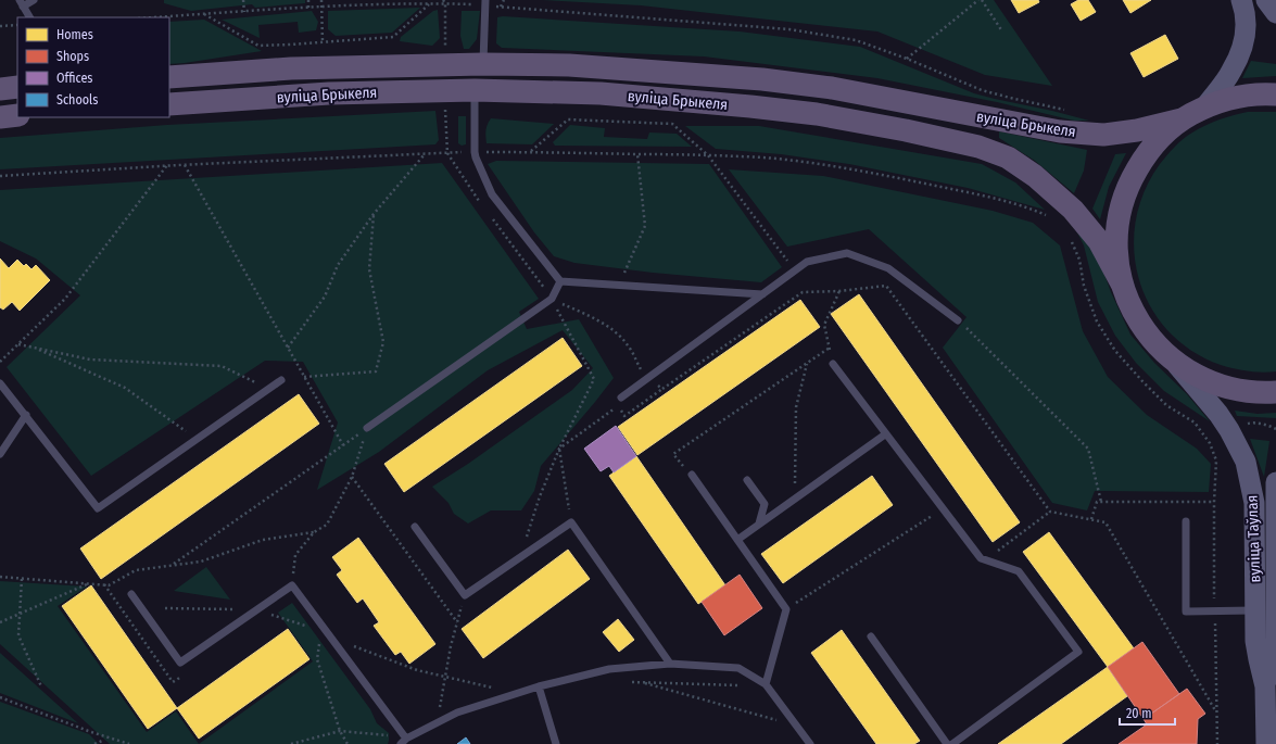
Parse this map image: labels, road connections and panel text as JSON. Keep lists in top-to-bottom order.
{
  "streets": {
    "main road": ["вуліца Брыкеля", "вуліца Таўлая"]
  },
  "legend": [
    "Homes",
    "Shops",
    "Offices",
    "Schools"
  ],
  "scale_bar": "20 m"
}
